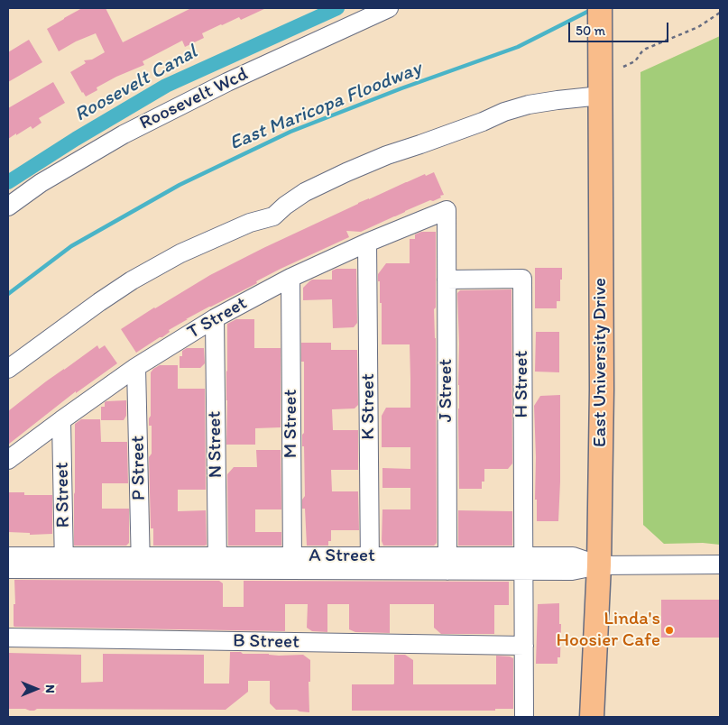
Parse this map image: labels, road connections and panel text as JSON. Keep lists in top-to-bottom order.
{
  "streets": {
    "main road": ["East University Drive"],
    "street": [
      "Roosevelt Wcd",
      "T Street",
      "H Street",
      "J Street",
      "K Street",
      "M Street",
      "N Street",
      "P Street",
      "R Street",
      "A Street",
      "B Street"
    ]
  },
  "crossings": [
    ["T Street", "J Street"],
    ["T Street", "K Street"],
    ["T Street", "M Street"],
    ["T Street", "N Street"],
    ["T Street", "P Street"],
    ["T Street", "R Street"],
    ["East University Drive", "A Street"],
    ["H Street", "J Street"],
    ["H Street", "A Street"],
    ["J Street", "A Street"],
    ["K Street", "A Street"],
    ["M Street", "A Street"],
    ["N Street", "A Street"],
    ["P Street", "A Street"],
    ["R Street", "A Street"]
  ],
  "water": ["Roosevelt Canal", "East Maricopa Floodway"],
  "places": ["Linda's Hoosier Cafe"],
  "scale_bar": "50 m",
  "north": "right"
}
